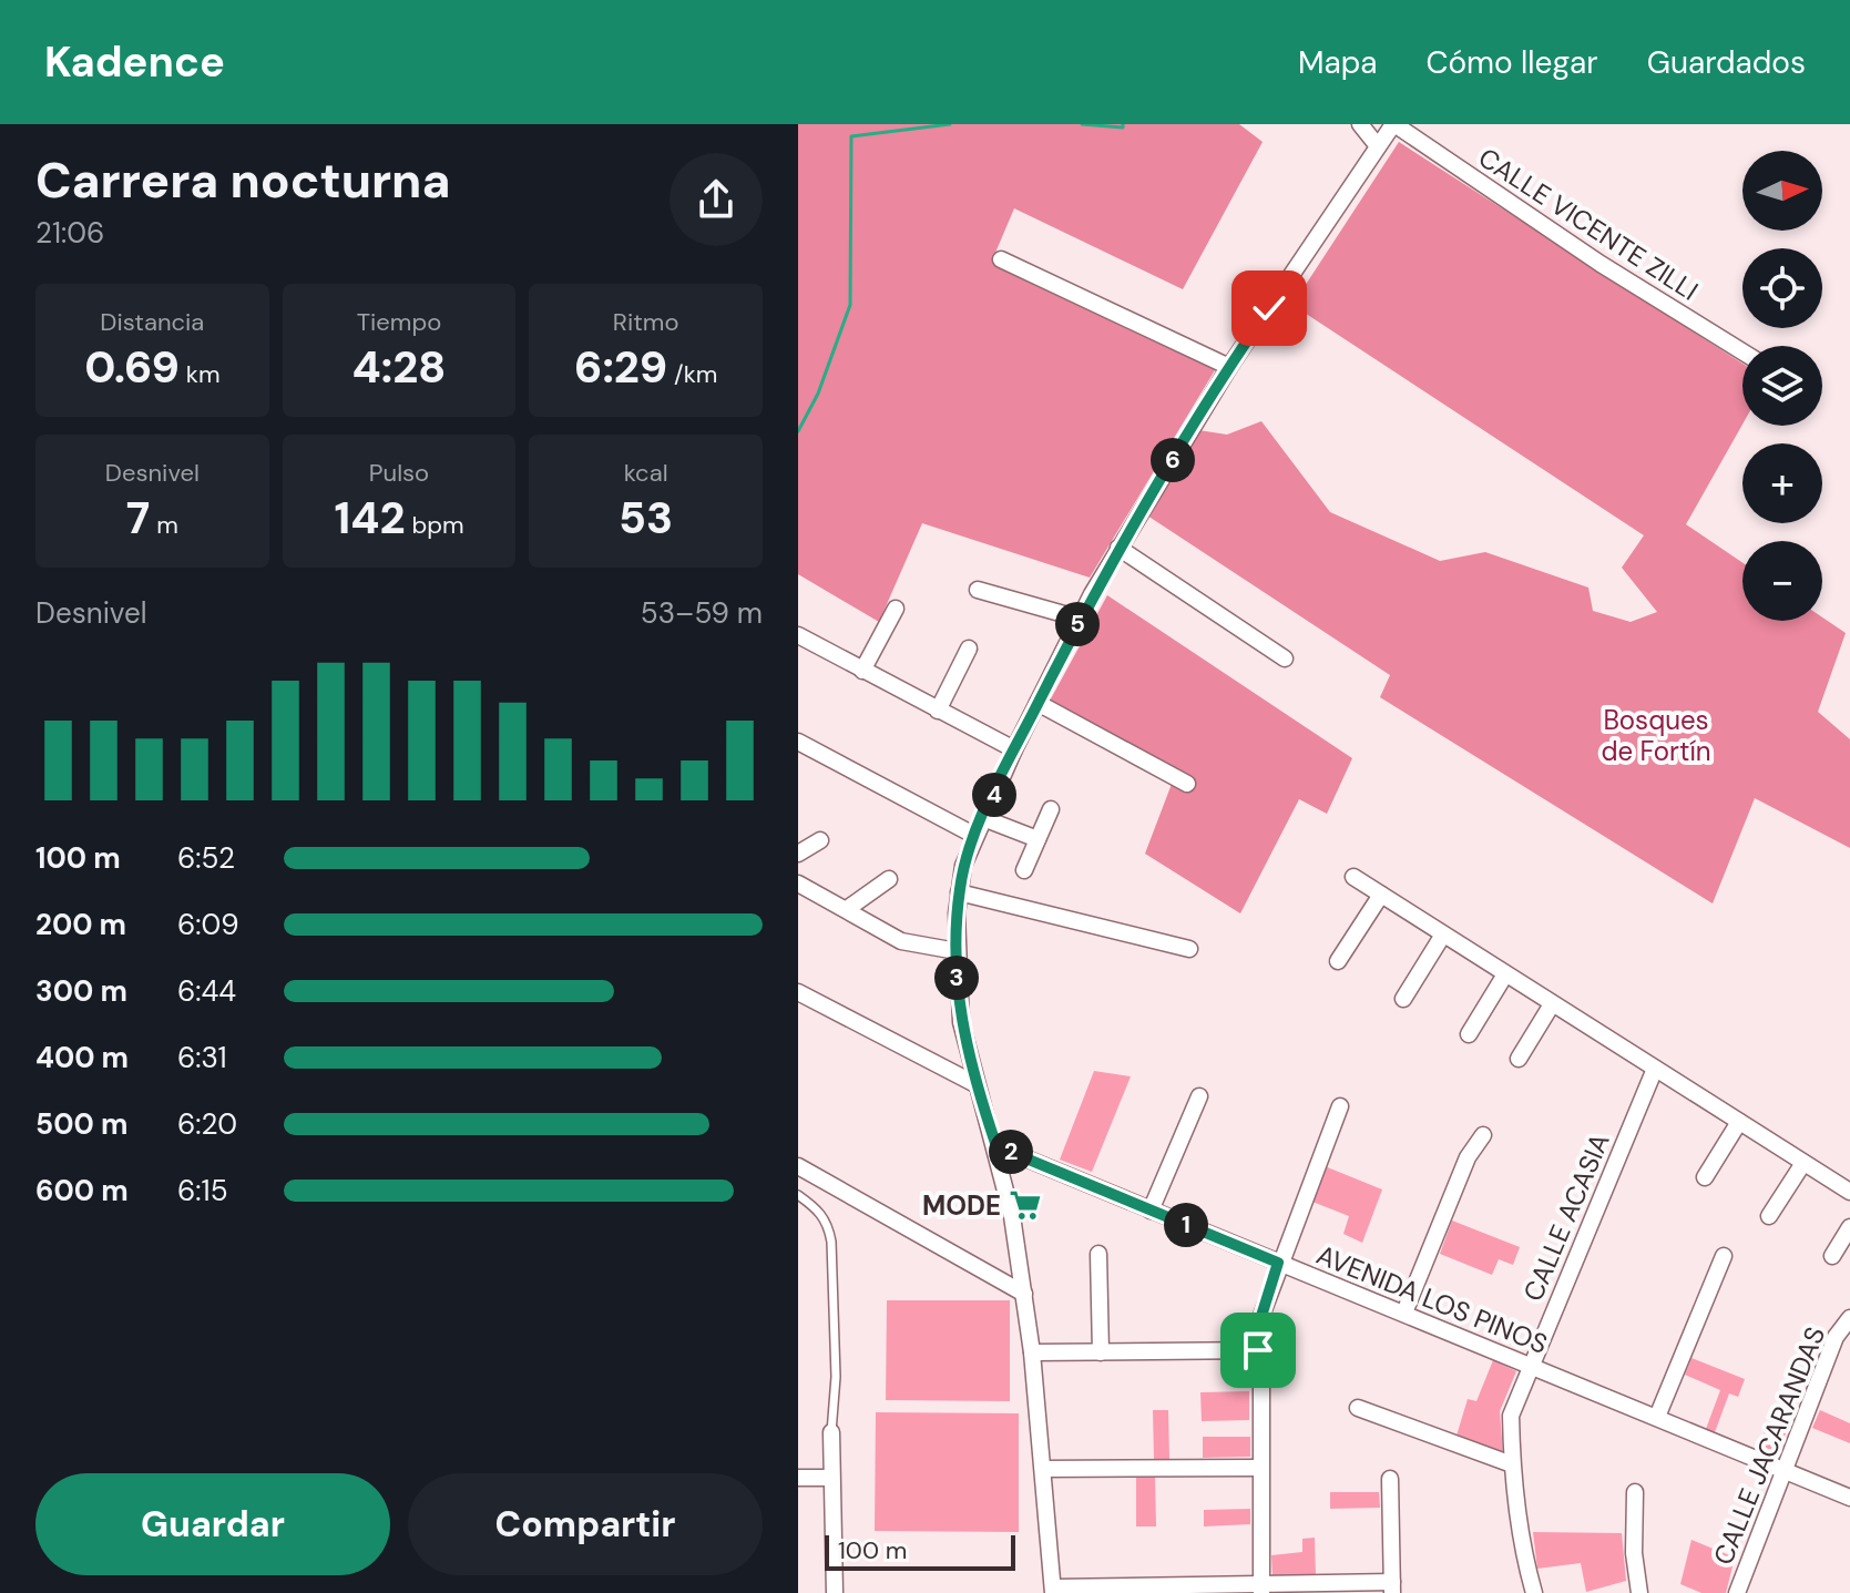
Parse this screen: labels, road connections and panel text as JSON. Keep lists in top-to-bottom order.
{
  "streets": {
    "street": [
      "CALLE VICENTE ZILLI",
      "CALLE ACASIA",
      "AVENIDA LOS PINOS",
      "CALLE JACARANDAS"
    ]
  },
  "crossings": [
    ["CALLE ACASIA", "AVENIDA LOS PINOS"],
    ["AVENIDA LOS PINOS", "CALLE JACARANDAS"]
  ],
  "parks": ["Bosques de Fortín"],
  "places": {
    "supermarket": ["MODE"]
  },
  "scale_bar": "100 m",
  "north": "right",
  "page": {
    "header": "Kadence",
    "nav": ["Mapa", "Cómo llegar", "Guardados"],
    "heading": ["Carrera nocturna", "21:06"],
    "map_buttons": ["+", "−"],
    "stats": [
      ["Distancia", "0.69 km"],
      ["Tiempo", "4:28"],
      ["Ritmo", "6:29 /km"],
      ["Desnivel", "7 m"],
      ["Pulso", "142 bpm"],
      ["kcal", "53"]
    ],
    "pins": [
      "6",
      "5",
      "4",
      "3",
      "2",
      "1"
    ],
    "chart": ["Desnivel", "53–59 m"],
    "list": [
      {
        "name": "100 m",
        "note": "6:52"
      },
      {
        "name": "200 m",
        "note": "6:09"
      },
      {
        "name": "300 m",
        "note": "6:44"
      },
      {
        "name": "400 m",
        "note": "6:31"
      },
      {
        "name": "500 m",
        "note": "6:20"
      },
      {
        "name": "600 m",
        "note": "6:15"
      }
    ],
    "buttons": ["Guardar", "Compartir"],
    "scale": "100 m"
  }
}
